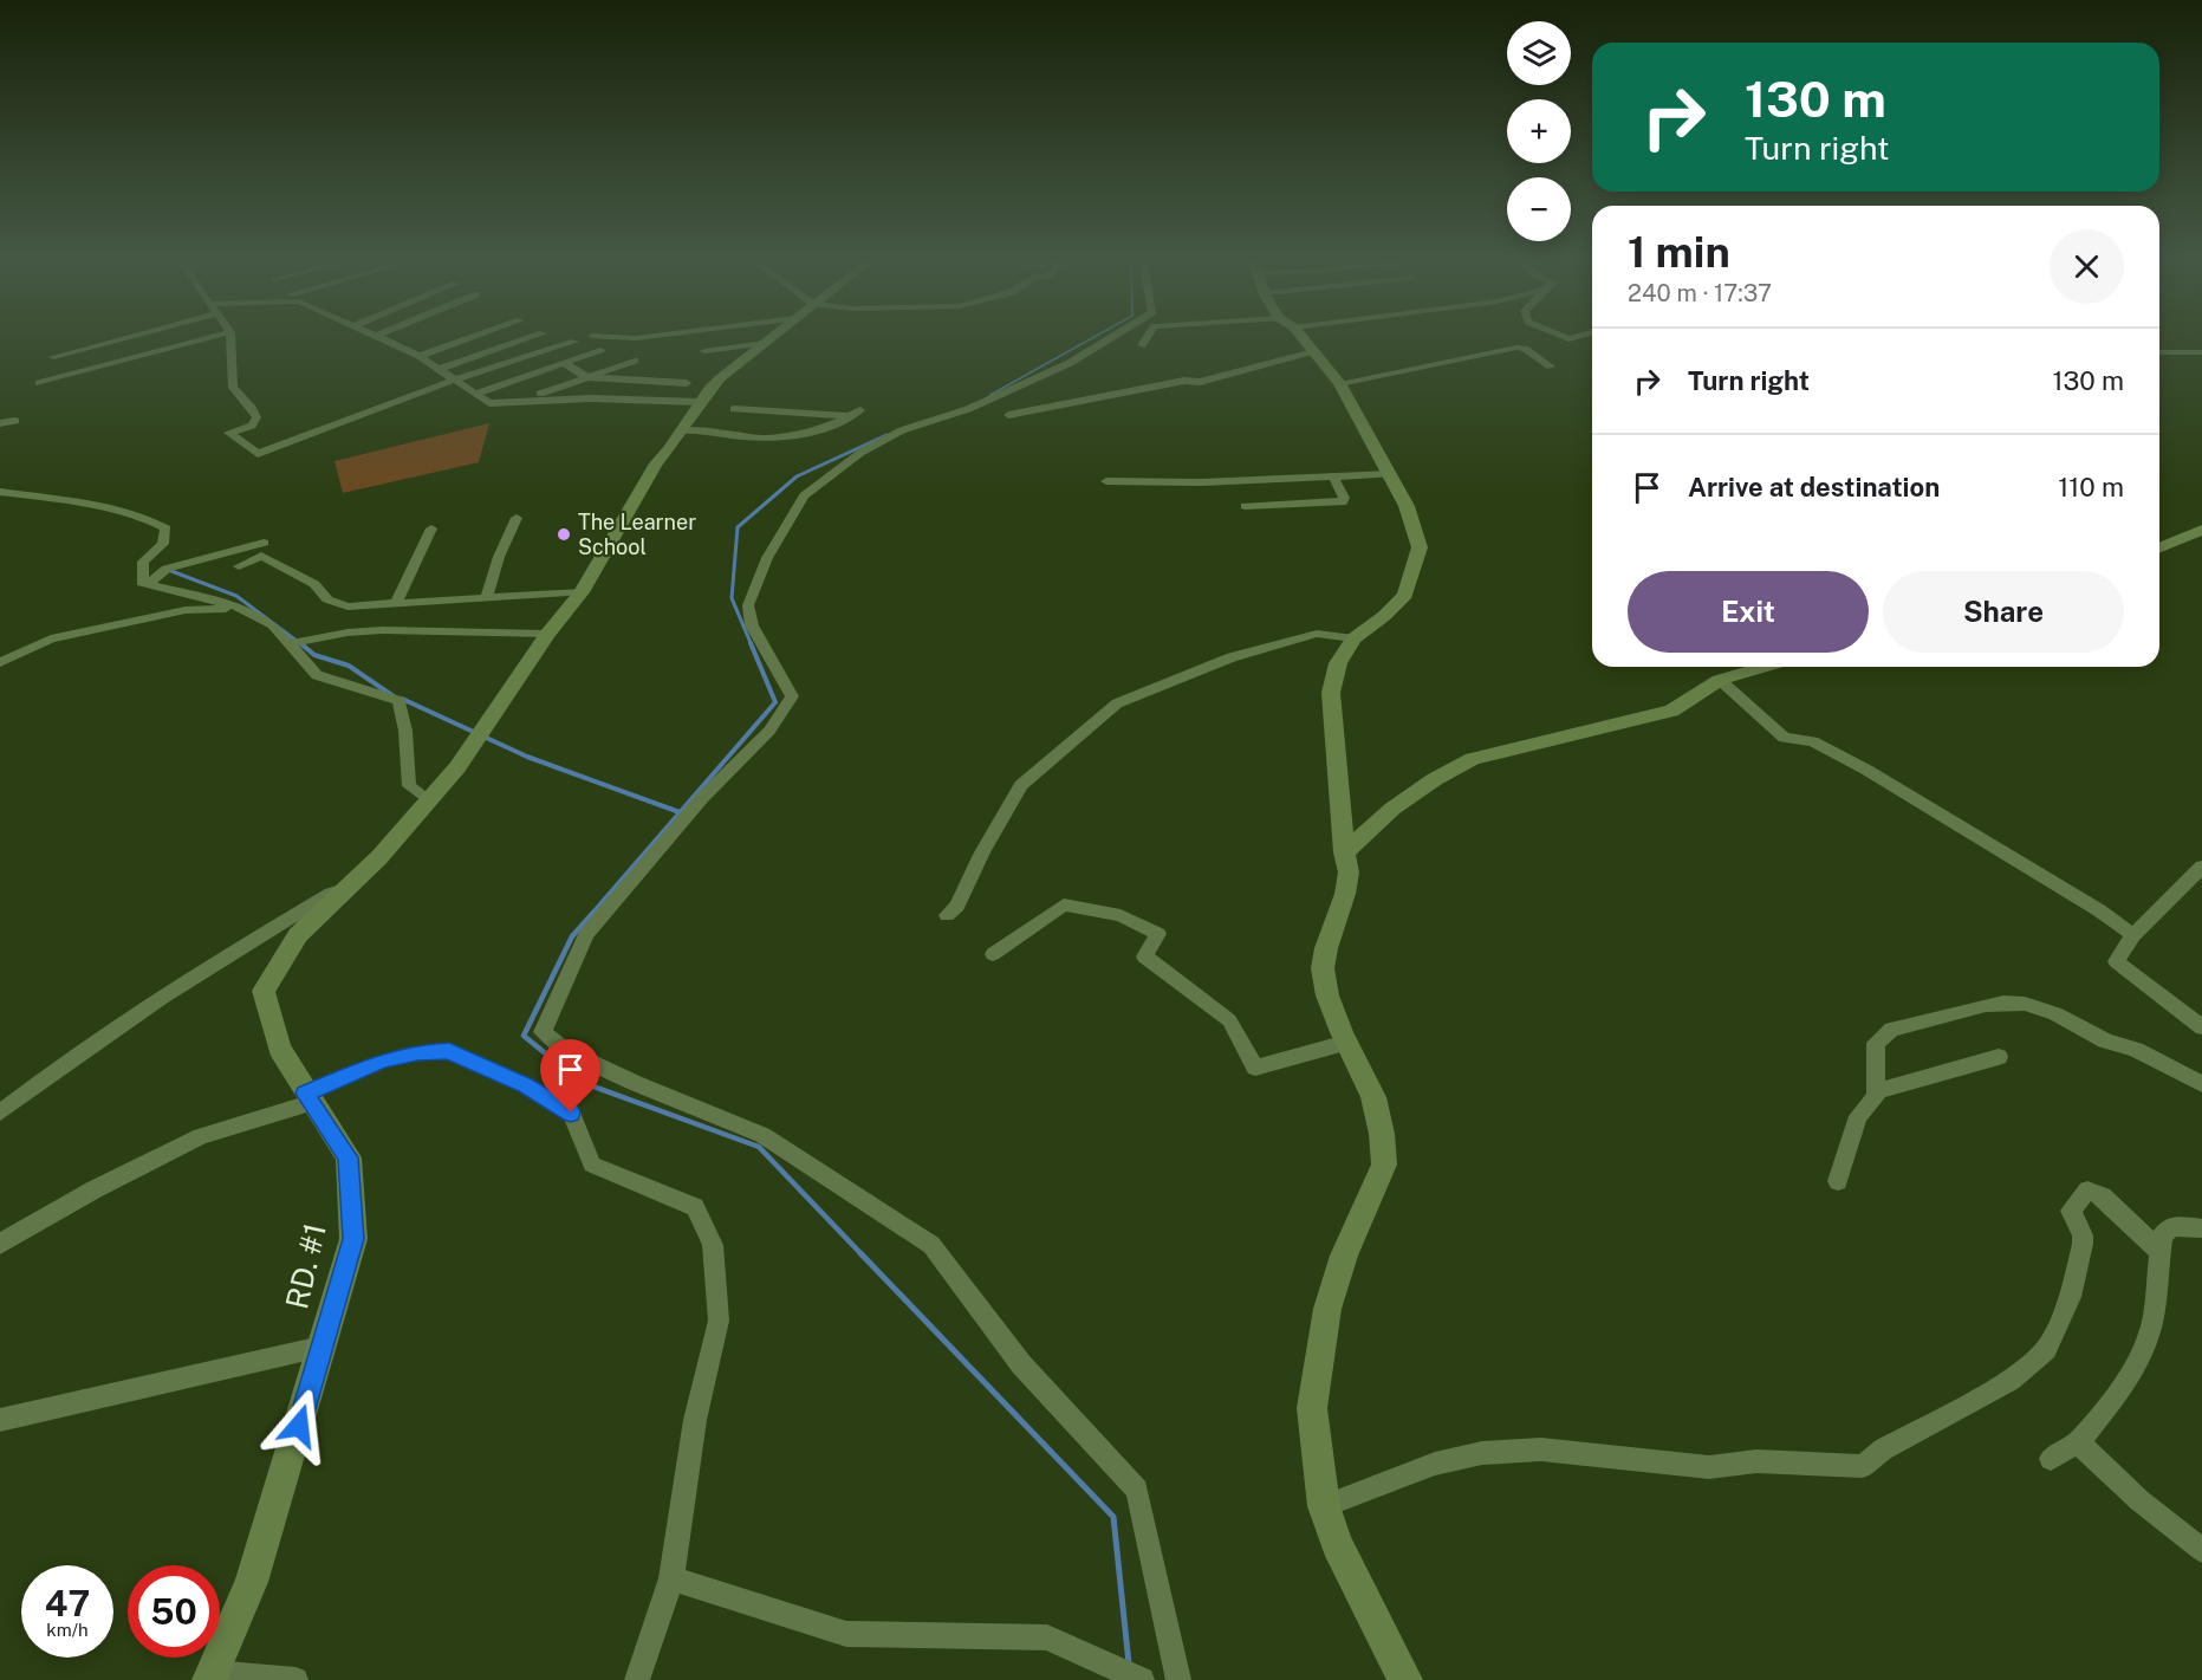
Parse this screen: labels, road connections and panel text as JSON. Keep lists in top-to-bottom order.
{
  "streets": {
    "street": ["RD. #1"]
  },
  "places": ["The Learner School"],
  "page": {
    "map_buttons": ["+", "−"],
    "turn": ["130 m", "Turn right"],
    "heading": ["1 min", "240 m · 17:37"],
    "list": [
      {
        "name": "Turn right",
        "value": "130 m"
      },
      {
        "name": "Arrive at destination",
        "value": "110 m"
      }
    ],
    "buttons": ["Exit", "Share"],
    "speed": "47 km/h",
    "limit": "50"
  }
}
